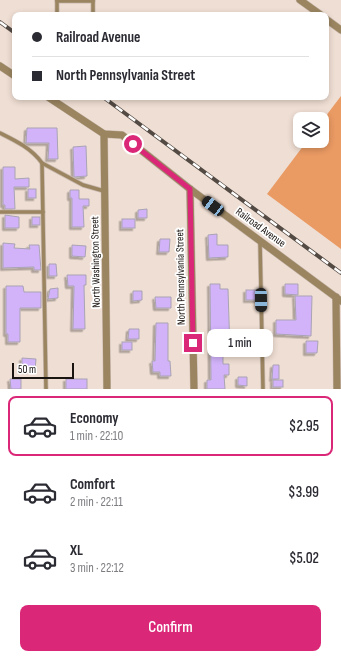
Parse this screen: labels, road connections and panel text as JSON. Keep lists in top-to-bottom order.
{
  "streets": {
    "street": ["Railroad Avenue", "North Washington Street", "North Pennsylvania Street"]
  },
  "crossings": [
    ["Railroad Avenue", "North Washington Street"],
    ["Railroad Avenue", "North Pennsylvania Street"]
  ],
  "scale_bar": "50 m",
  "page": {
    "banner": ["Railroad Avenue", "North Pennsylvania Street"],
    "bubble": "1 min",
    "scale": "50 m",
    "list": [
      {
        "name": "Economy",
        "note": "1 min · 22:10",
        "value": "$2.95"
      },
      {
        "name": "Comfort",
        "note": "2 min · 22:11",
        "value": "$3.99"
      },
      {
        "name": "XL",
        "note": "3 min · 22:12",
        "value": "$5.02"
      }
    ],
    "buttons": "Confirm"
  }
}
